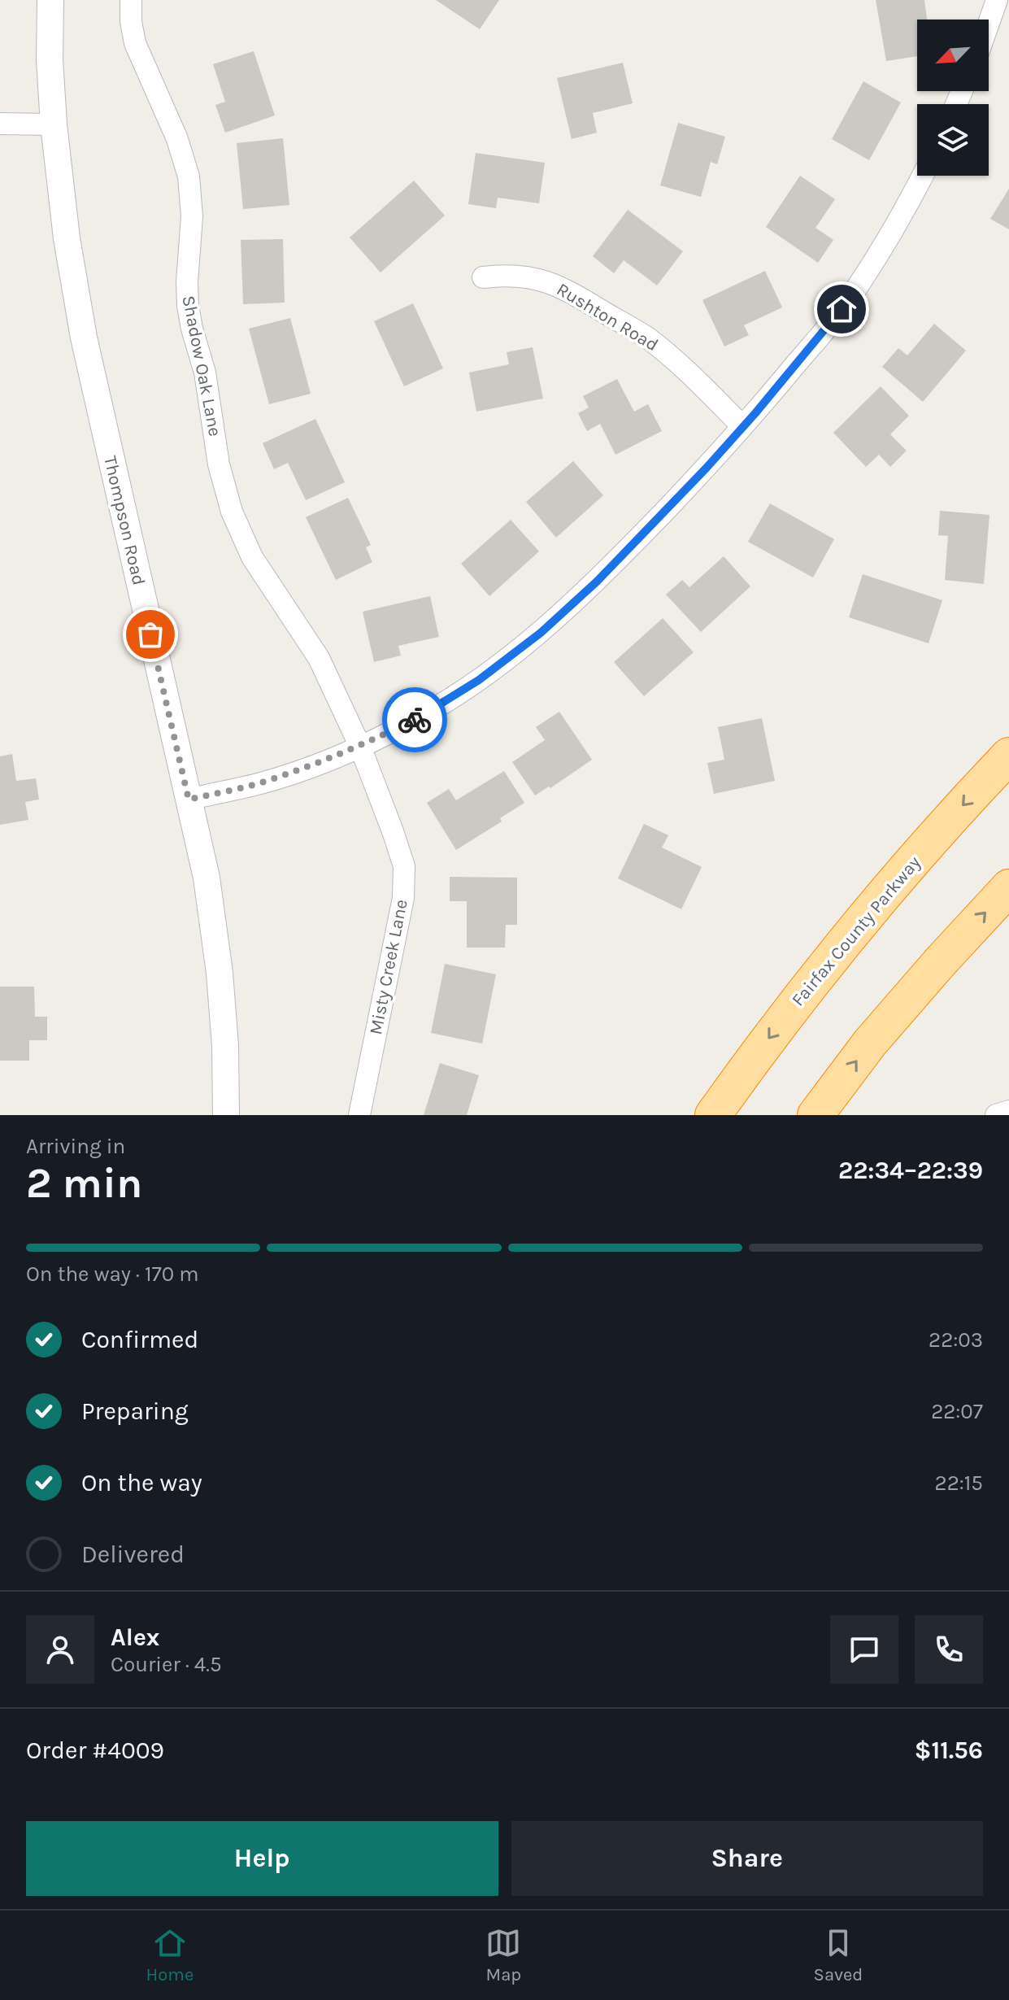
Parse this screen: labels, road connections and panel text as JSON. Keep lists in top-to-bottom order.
{
  "streets": {
    "highway": ["Fairfax County Parkway"],
    "street": [
      "Rushton Road",
      "Shadow Oak Lane",
      "Thompson Road",
      "Misty Creek Lane"
    ]
  },
  "crossings": [
    ["Shadow Oak Lane", "Misty Creek Lane"]
  ],
  "north": "bottom left",
  "page": {
    "heading": ["2 min", "Arriving in", "22:34–22:39"],
    "panel": [
      "Alex",
      "Courier · 4.5",
      "Order #4009",
      "$11.56"
    ],
    "bar": "On the way · 170 m",
    "list": [
      ["Confirmed", "22:03"],
      ["Preparing", "22:07"],
      ["On the way", "22:15"],
      "Delivered"
    ],
    "buttons": ["Help", "Share"],
    "tabs": ["Home", "Map", "Saved"]
  }
}
